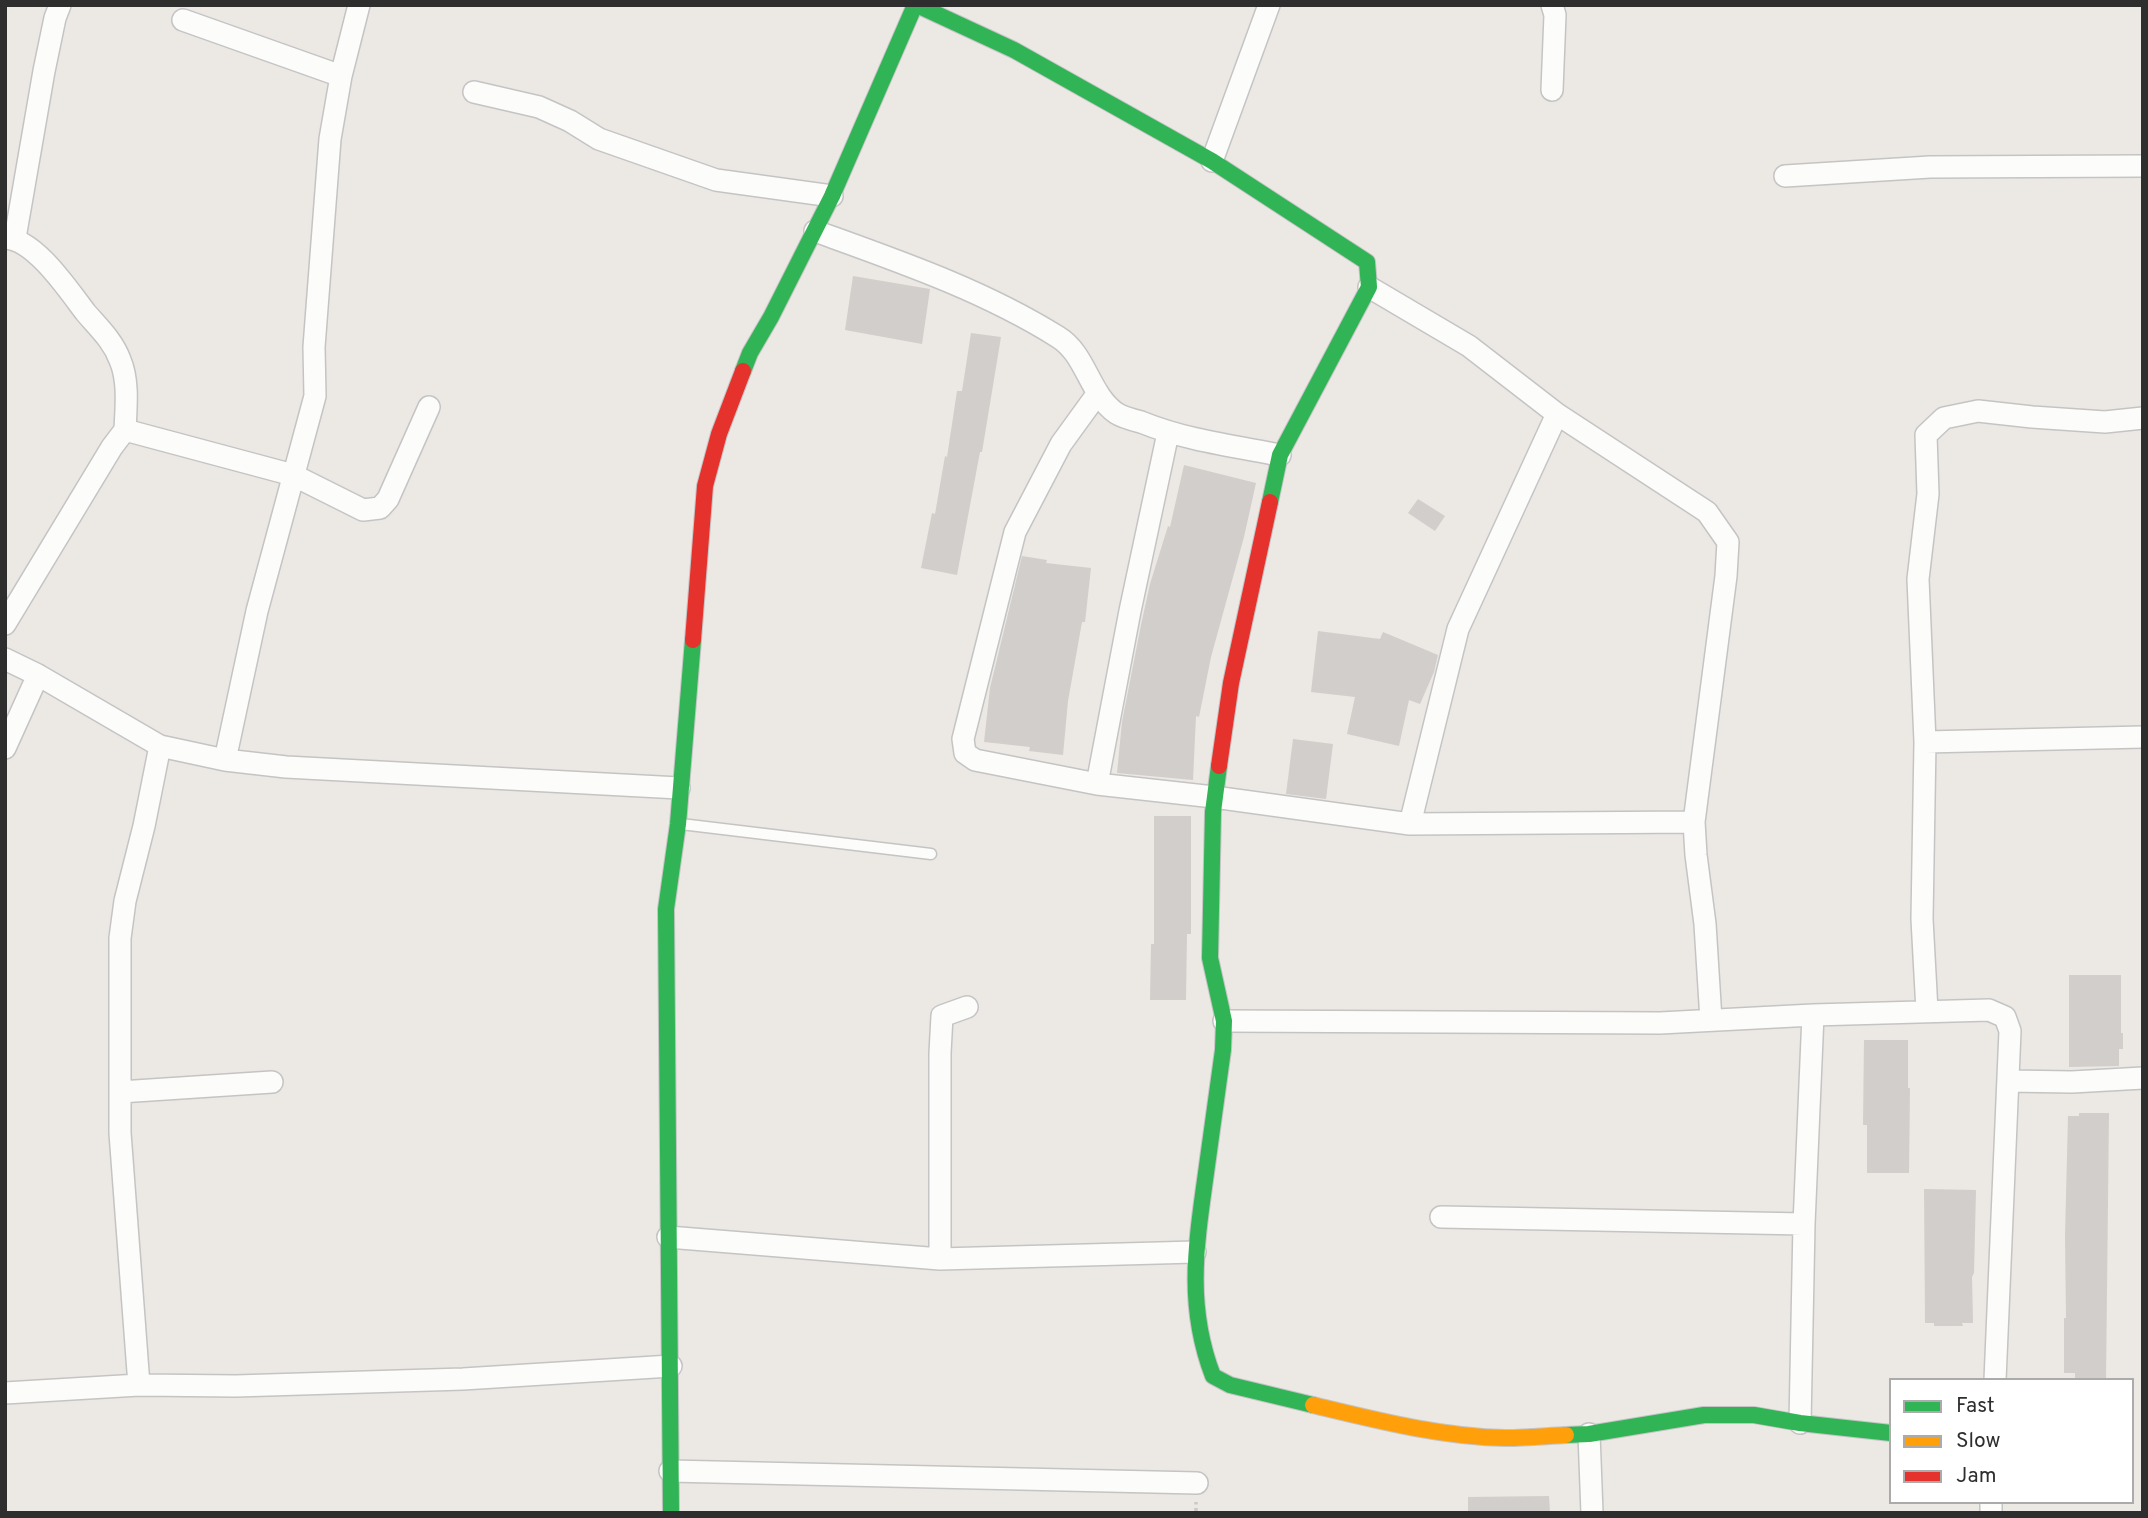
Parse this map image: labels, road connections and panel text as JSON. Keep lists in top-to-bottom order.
{
  "legend": ["Fast", "Slow", "Jam"]
}
